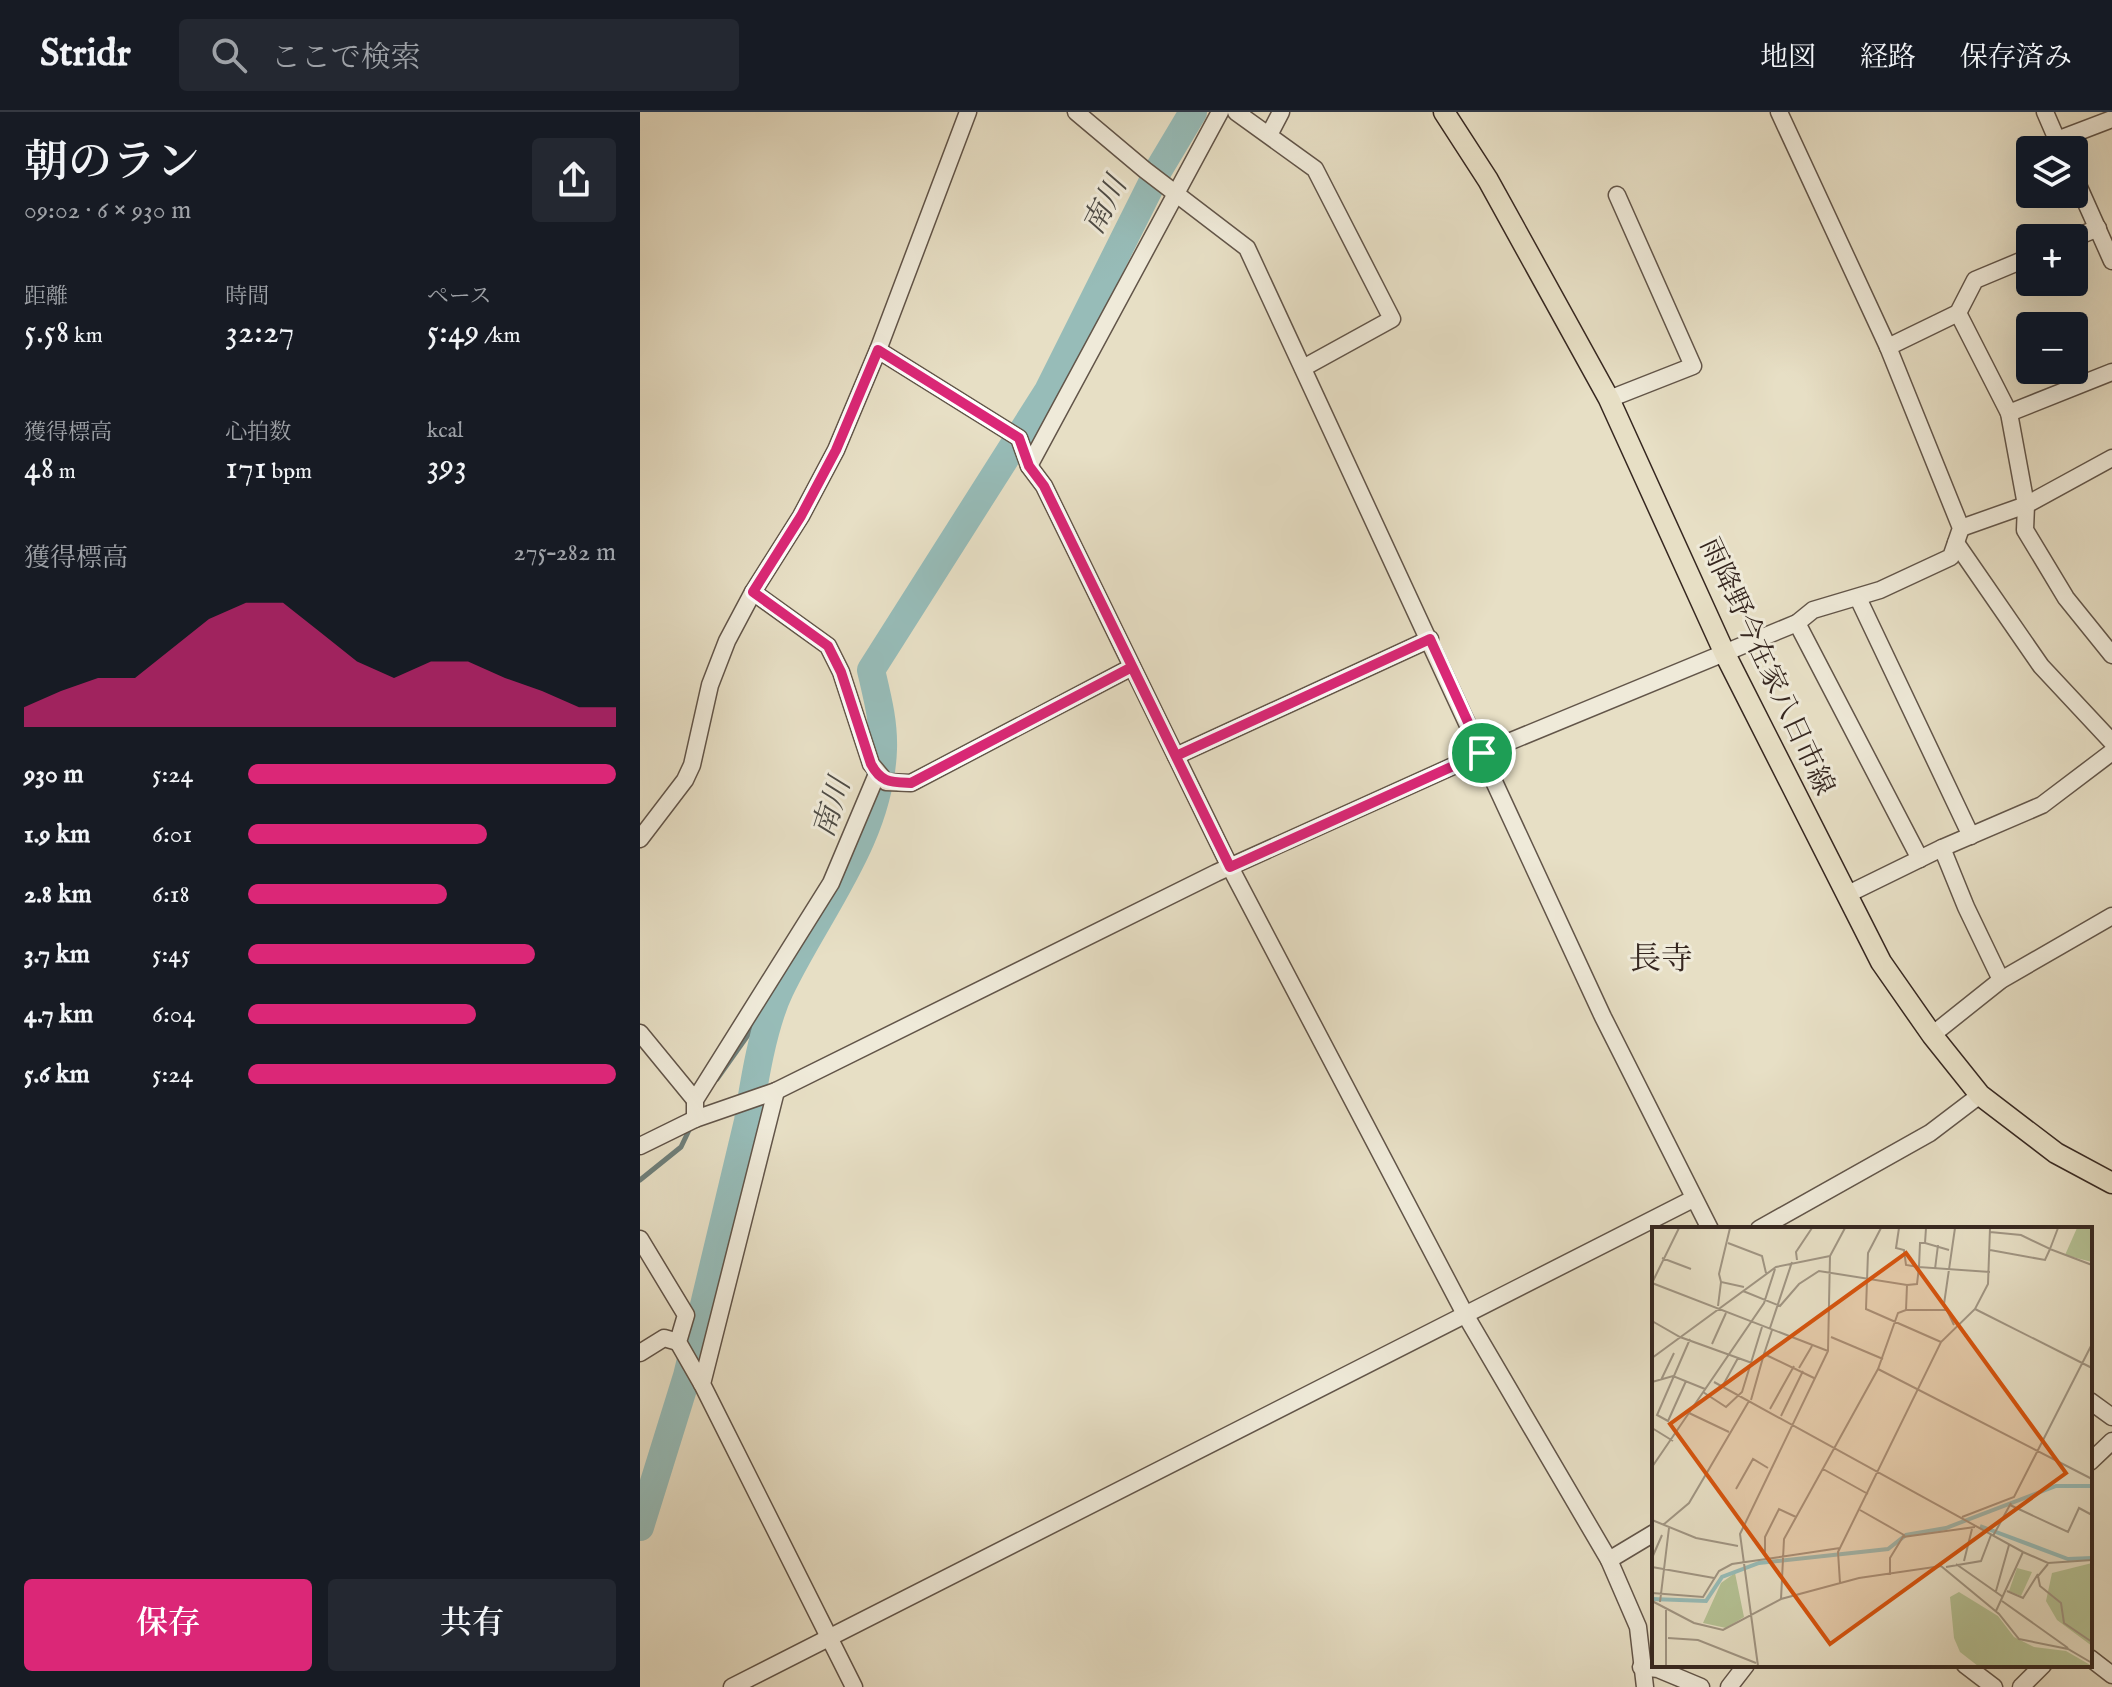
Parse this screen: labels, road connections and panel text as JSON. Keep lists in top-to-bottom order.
{
  "streets": {
    "main road": ["雨降野今在家八日市線"]
  },
  "districts": ["長寺"],
  "water": ["南川"],
  "page": {
    "header": "Stridr",
    "search": "ここで検索",
    "nav": ["地図", "経路", "保存済み"],
    "heading": ["朝のラン", "09:02 · 6 × 930 m"],
    "map_buttons": ["+", "−"],
    "stats": [
      ["距離", "5.58 km"],
      ["時間", "32:27"],
      ["ペース", "5:49 /km"],
      ["獲得標高", "48 m"],
      ["心拍数", "171 bpm"],
      ["kcal", "393"]
    ],
    "chart": ["獲得標高", "275–282 m"],
    "list": [
      {
        "name": "930 m",
        "note": "5:24"
      },
      {
        "name": "1.9 km",
        "note": "6:01"
      },
      {
        "name": "2.8 km",
        "note": "6:18"
      },
      {
        "name": "3.7 km",
        "note": "5:45"
      },
      {
        "name": "4.7 km",
        "note": "6:04"
      },
      {
        "name": "5.6 km",
        "note": "5:24"
      }
    ],
    "buttons": ["保存", "共有"]
  }
}
